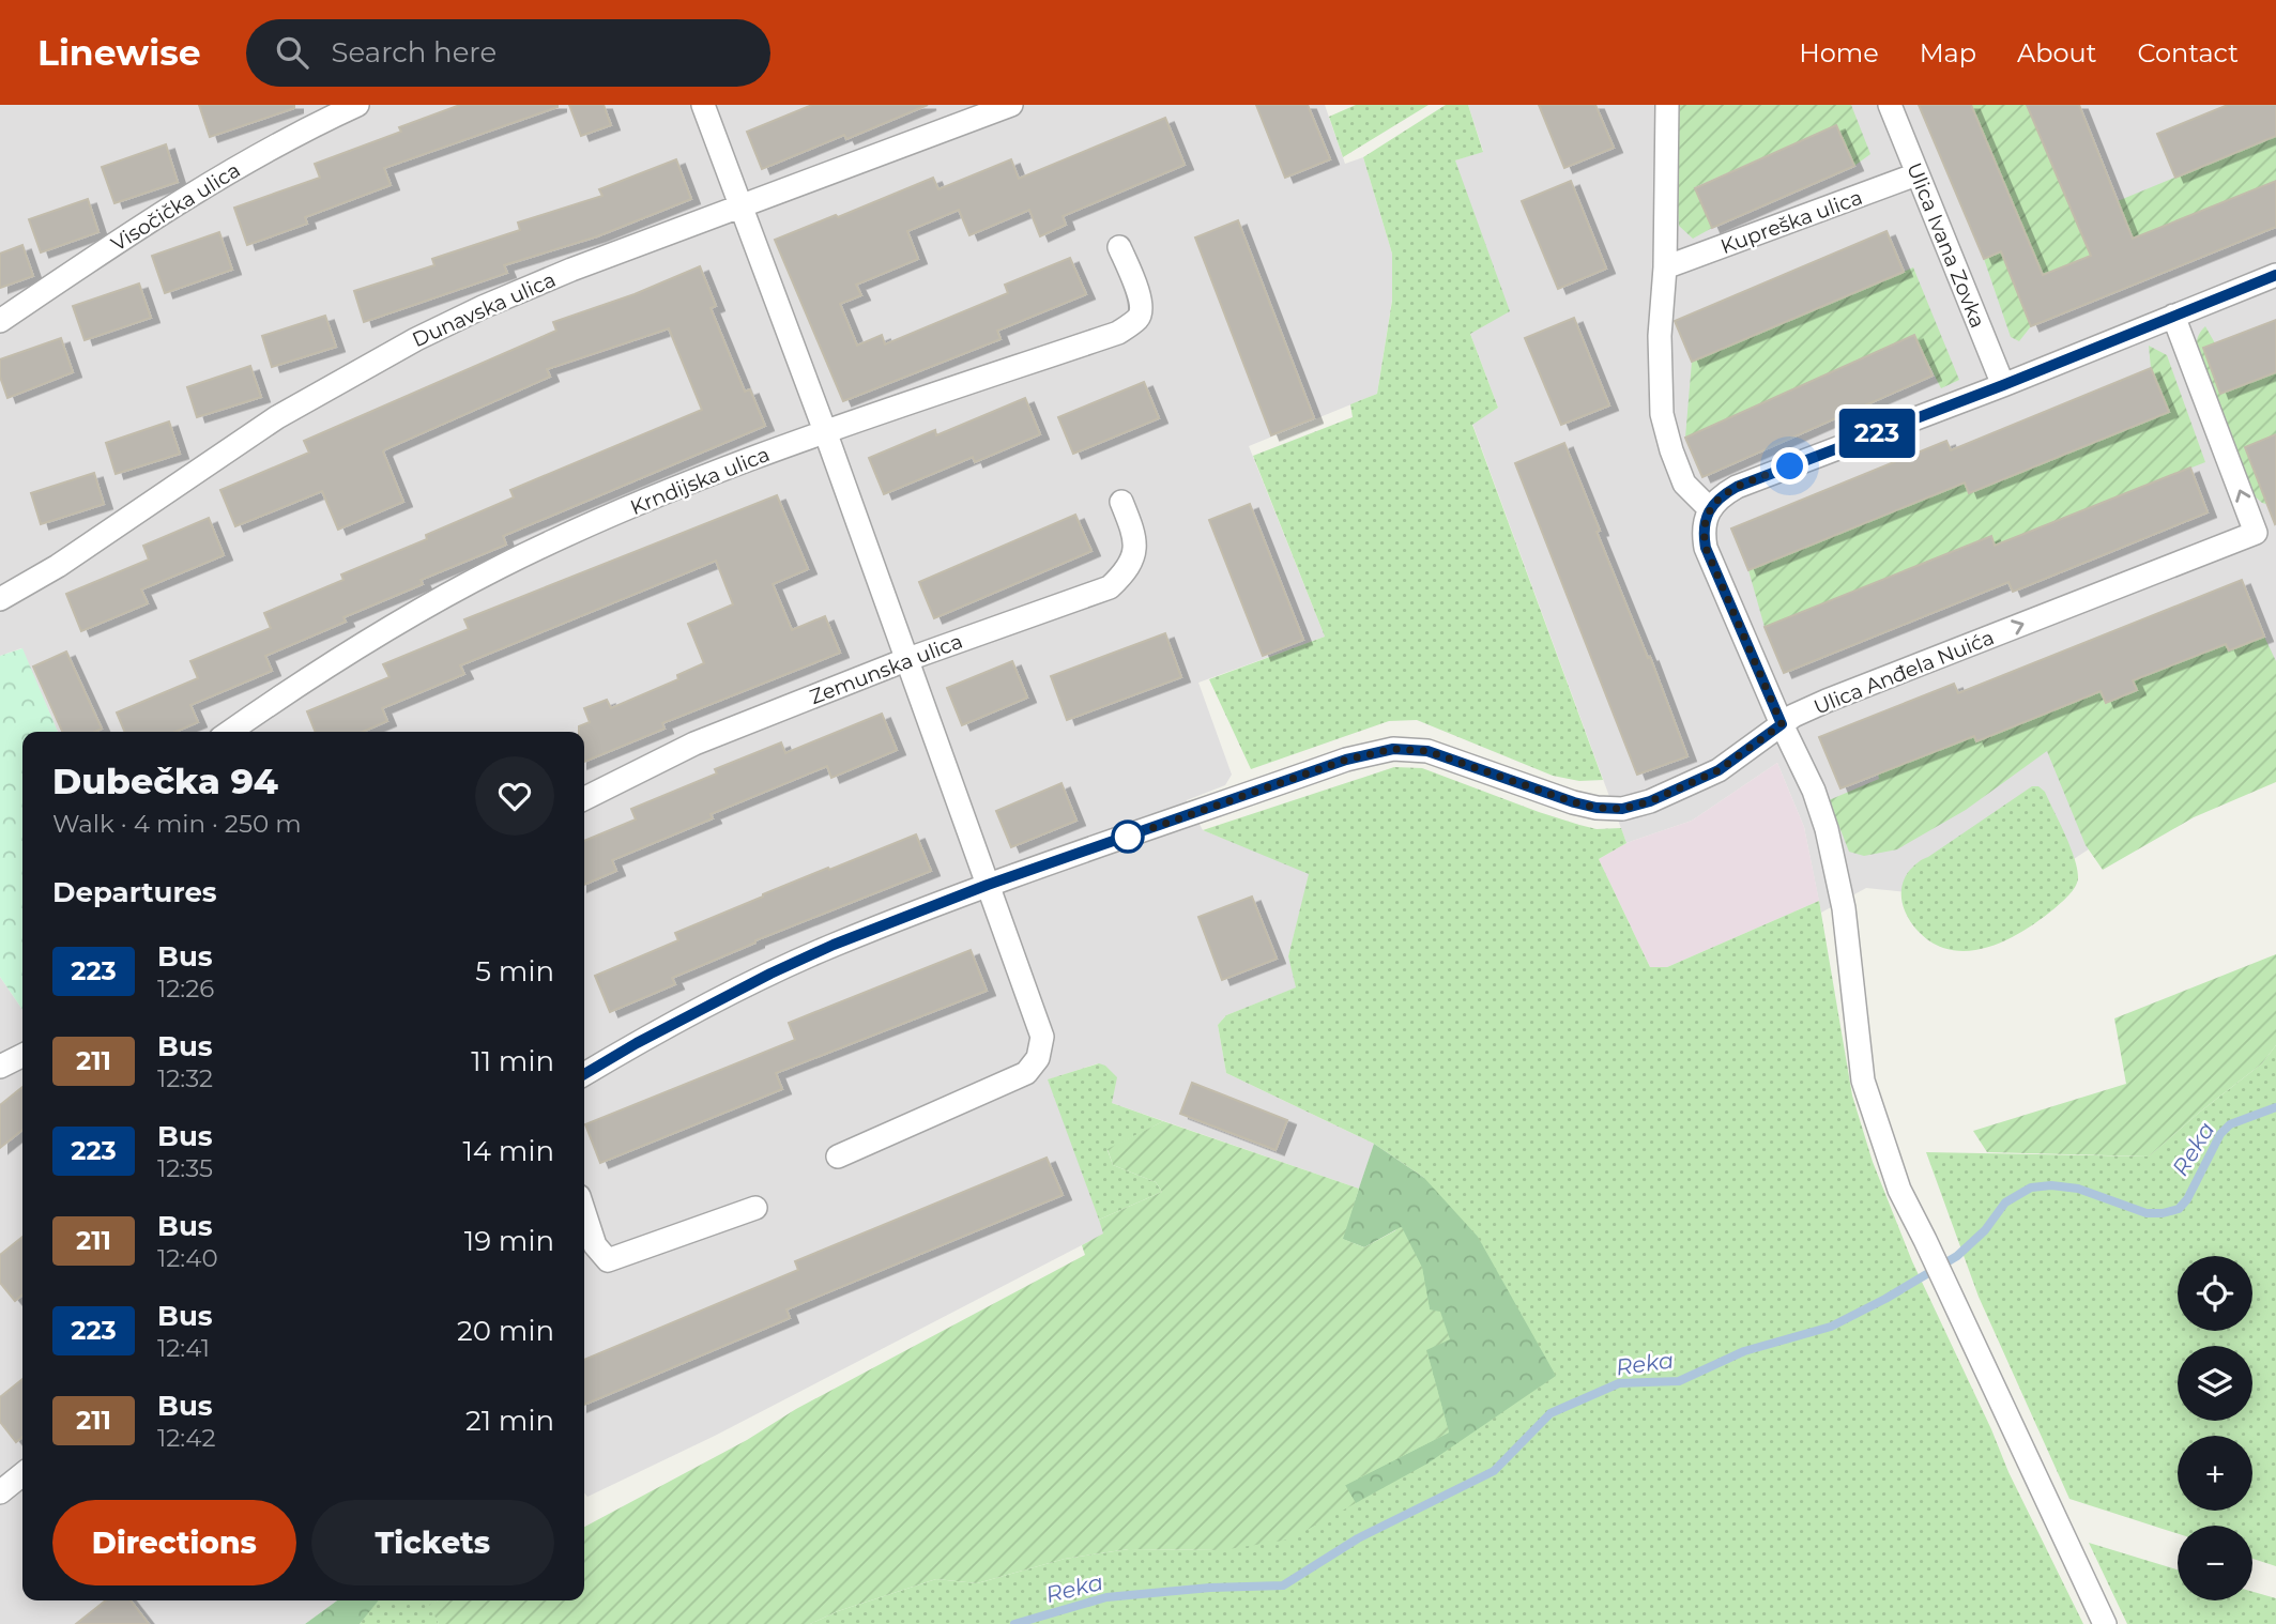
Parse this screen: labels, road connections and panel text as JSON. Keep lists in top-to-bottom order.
{
  "streets": {
    "street": [
      "Visočička ulica",
      "Kupreška ulica",
      "Ulica Ivana Zovka",
      "Dunavska ulica",
      "Krndijska ulica",
      "Zemunska ulica",
      "Ulica Anđela Nuića"
    ]
  },
  "crossings": [
    ["Kupreška ulica", "Ulica Ivana Zovka"]
  ],
  "water": ["Reka"],
  "lines": ["bus line 223"],
  "page": {
    "header": "Linewise",
    "search": "Search here",
    "nav": [
      "Home",
      "Map",
      "About",
      "Contact"
    ],
    "on_map": "223",
    "heading": [
      ["Dubečka 94", "Walk · 4 min · 250 m"],
      "Departures"
    ],
    "list": [
      {
        "mark": "223",
        "name": "Bus",
        "note": "12:26",
        "value": "5 min"
      },
      {
        "mark": "211",
        "name": "Bus",
        "note": "12:32",
        "value": "11 min"
      },
      {
        "mark": "223",
        "name": "Bus",
        "note": "12:35",
        "value": "14 min"
      },
      {
        "mark": "211",
        "name": "Bus",
        "note": "12:40",
        "value": "19 min"
      },
      {
        "mark": "223",
        "name": "Bus",
        "note": "12:41",
        "value": "20 min"
      },
      {
        "mark": "211",
        "name": "Bus",
        "note": "12:42",
        "value": "21 min"
      }
    ],
    "map_buttons": ["+", "−"],
    "buttons": ["Directions", "Tickets"]
  }
}
